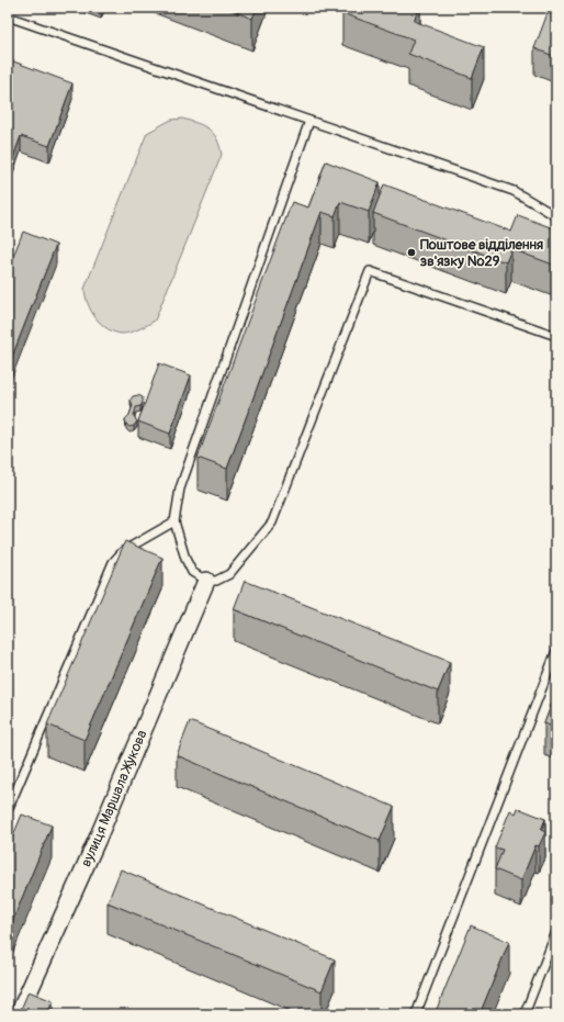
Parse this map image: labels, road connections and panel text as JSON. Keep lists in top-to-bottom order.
{
  "streets": {
    "street": ["вулиця Маршала Жукова"]
  },
  "places": ["Поштове відділення зв'язку №29"]
}
